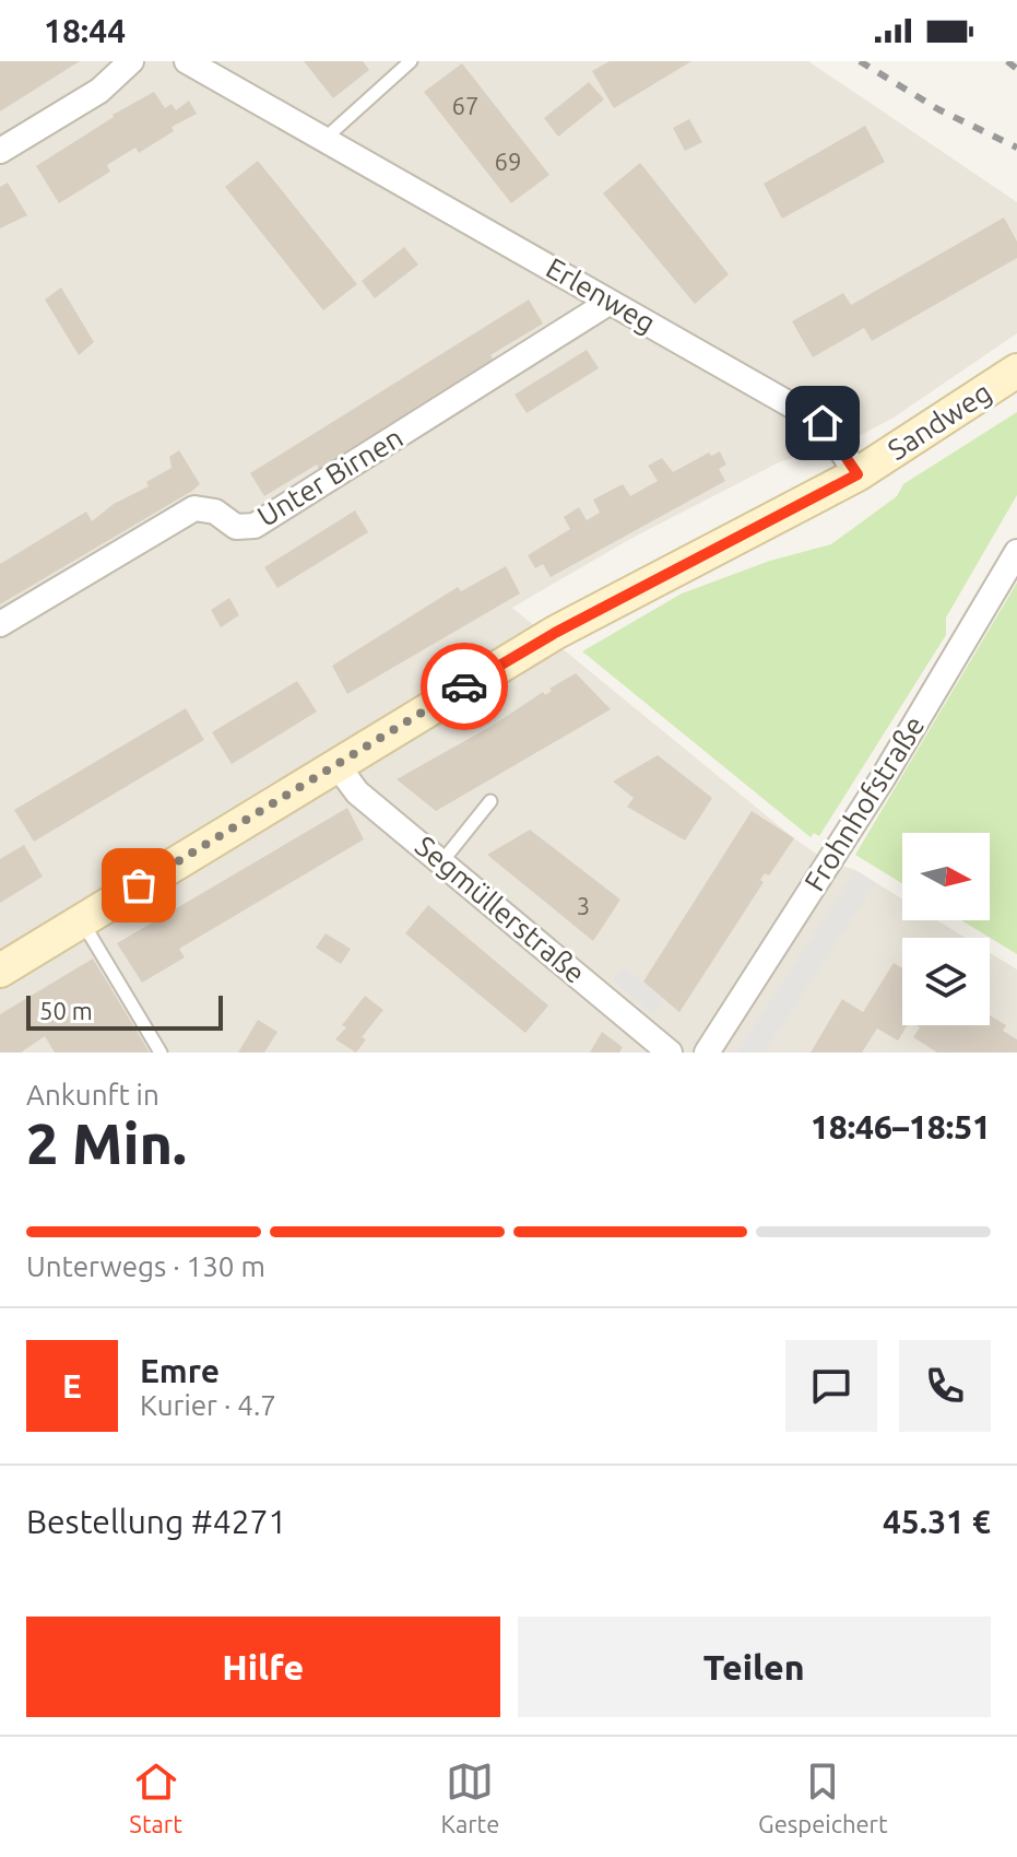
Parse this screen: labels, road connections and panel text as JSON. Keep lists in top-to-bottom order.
{
  "streets": {
    "street": [
      "Erlenweg",
      "Sandweg",
      "Unter Birnen",
      "Frohnhofstraße",
      "Segmüllerstraße"
    ]
  },
  "crossings": [
    ["Erlenweg", "Sandweg"],
    ["Erlenweg", "Unter Birnen"],
    ["Sandweg", "Segmüllerstraße"]
  ],
  "house_numbers": ["67", "69", "3"],
  "scale_bar": "50 m",
  "north": "right",
  "page": {
    "status": "18:44",
    "scale": "50 m",
    "heading": ["2 Min.", "Ankunft in", "18:46–18:51"],
    "panel": [
      "Emre",
      "Kurier · 4.7",
      "Bestellung #4271",
      "45.31 €"
    ],
    "bar": "Unterwegs · 130 m",
    "round": "E",
    "buttons": ["Hilfe", "Teilen"],
    "tabs": ["Start", "Karte", "Gespeichert"]
  }
}
